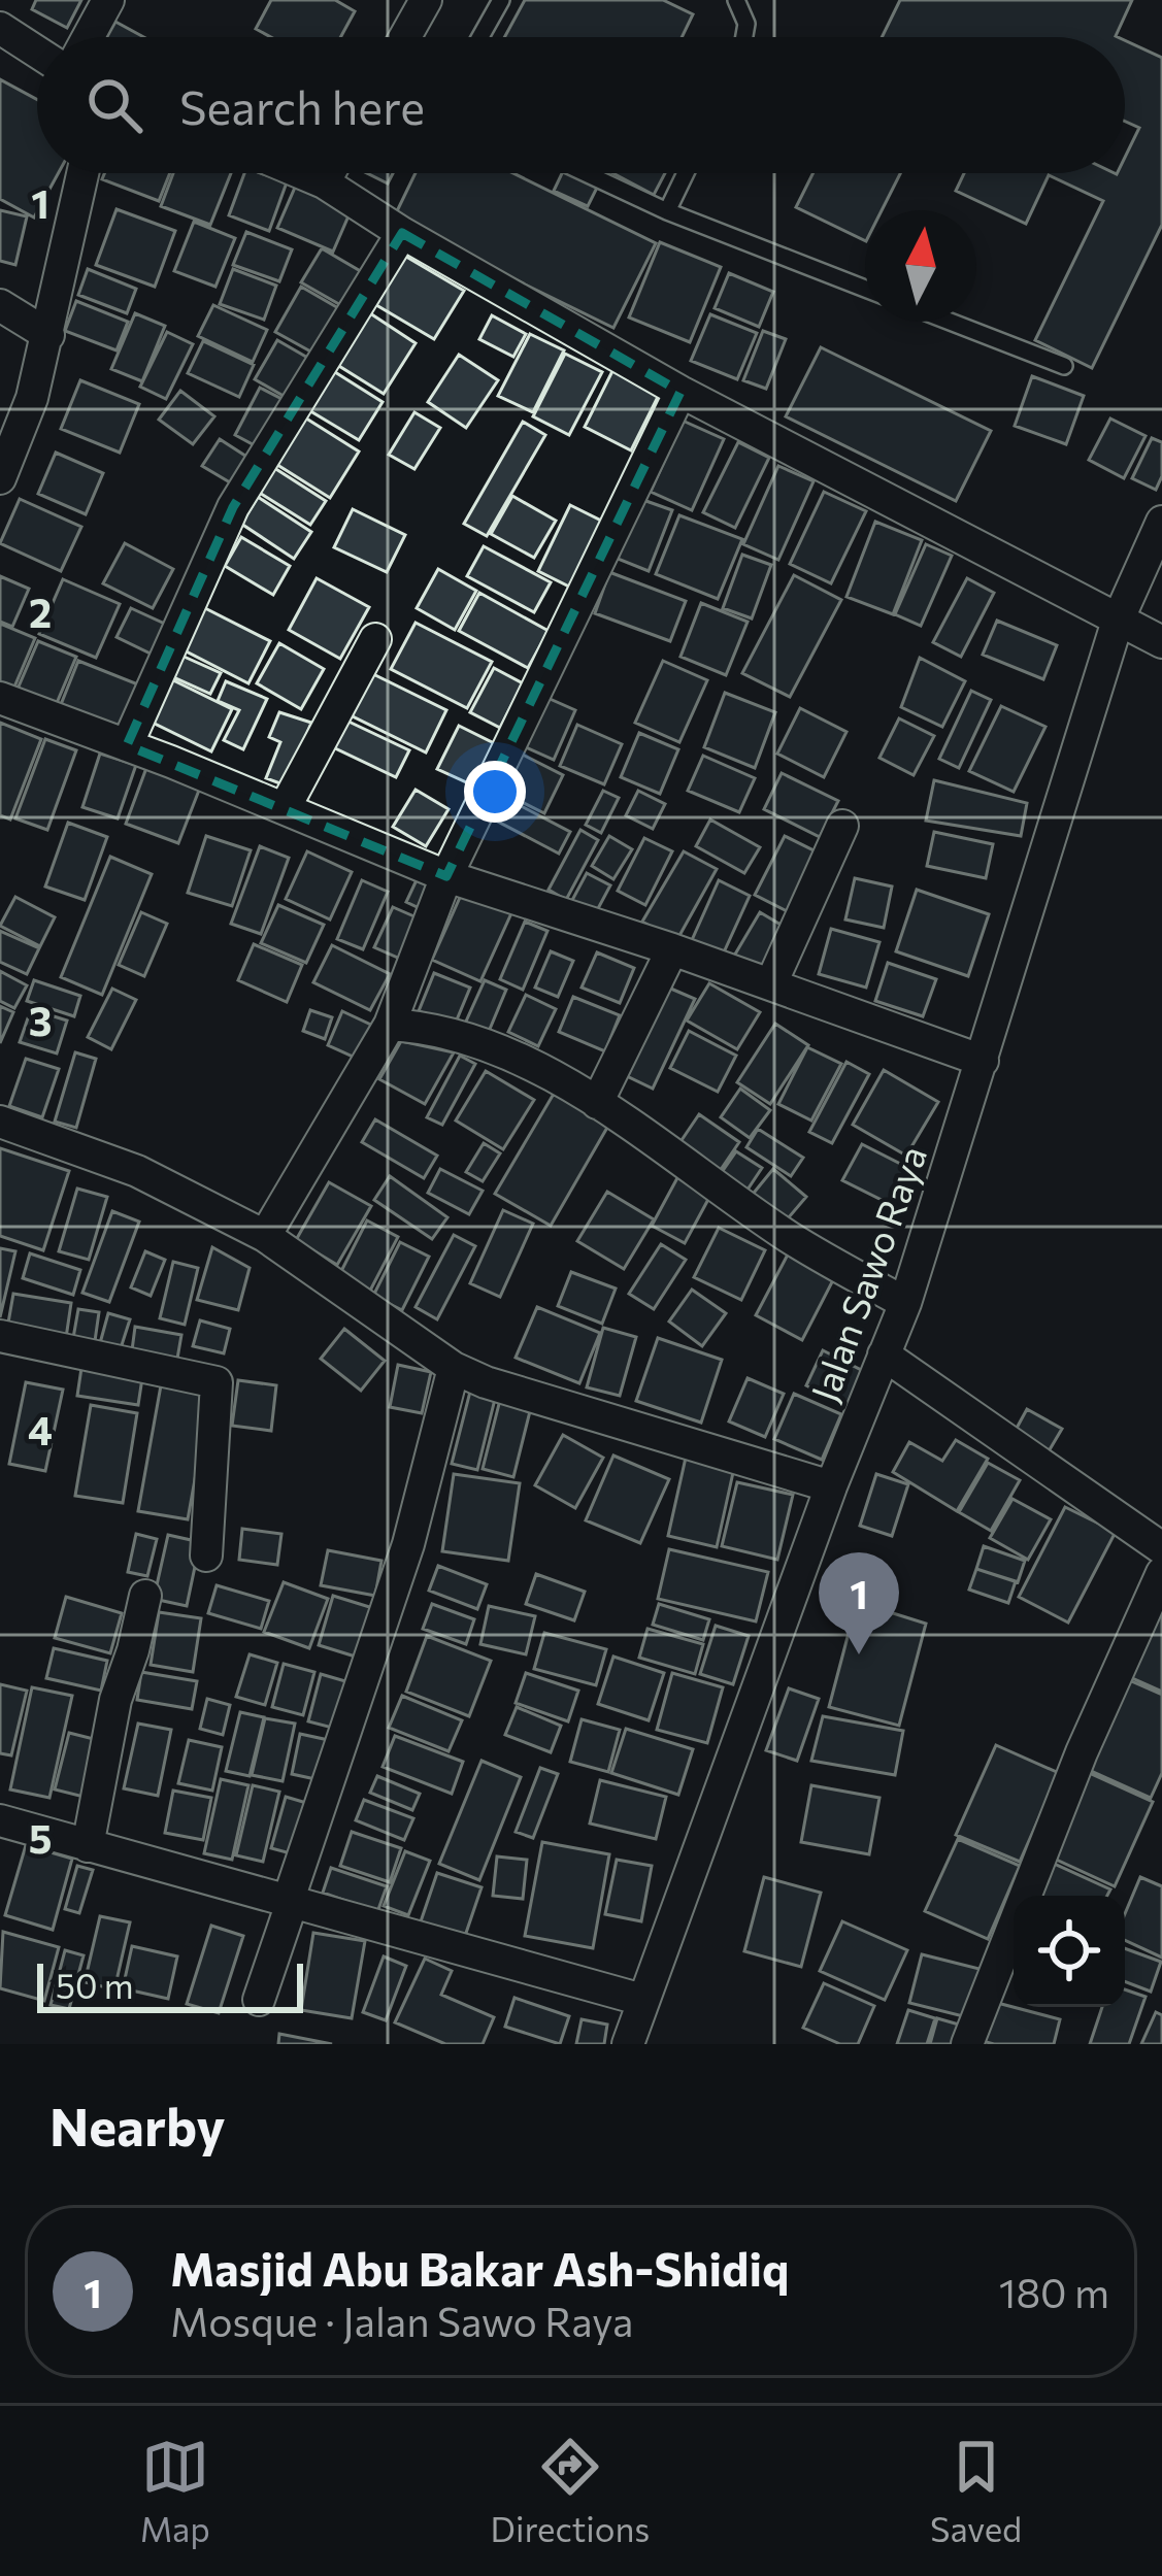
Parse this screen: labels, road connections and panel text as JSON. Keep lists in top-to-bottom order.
{
  "streets": {
    "street": ["Jalan Sawo Raya"]
  },
  "scale_bar": "50 m",
  "north": "top",
  "page": {
    "search": "Search here",
    "pins": "1",
    "scale": "50 m",
    "heading": "Nearby",
    "list": [
      {
        "mark": "1",
        "name": "Masjid Abu Bakar Ash-Shidiq",
        "note": "Mosque · Jalan Sawo Raya",
        "value": "180 m"
      }
    ],
    "nav": ["Map", "Directions", "Saved"]
  },
  "grid": {
    "rows": [
      "1",
      "2",
      "3",
      "4",
      "5"
    ]
  }
}
